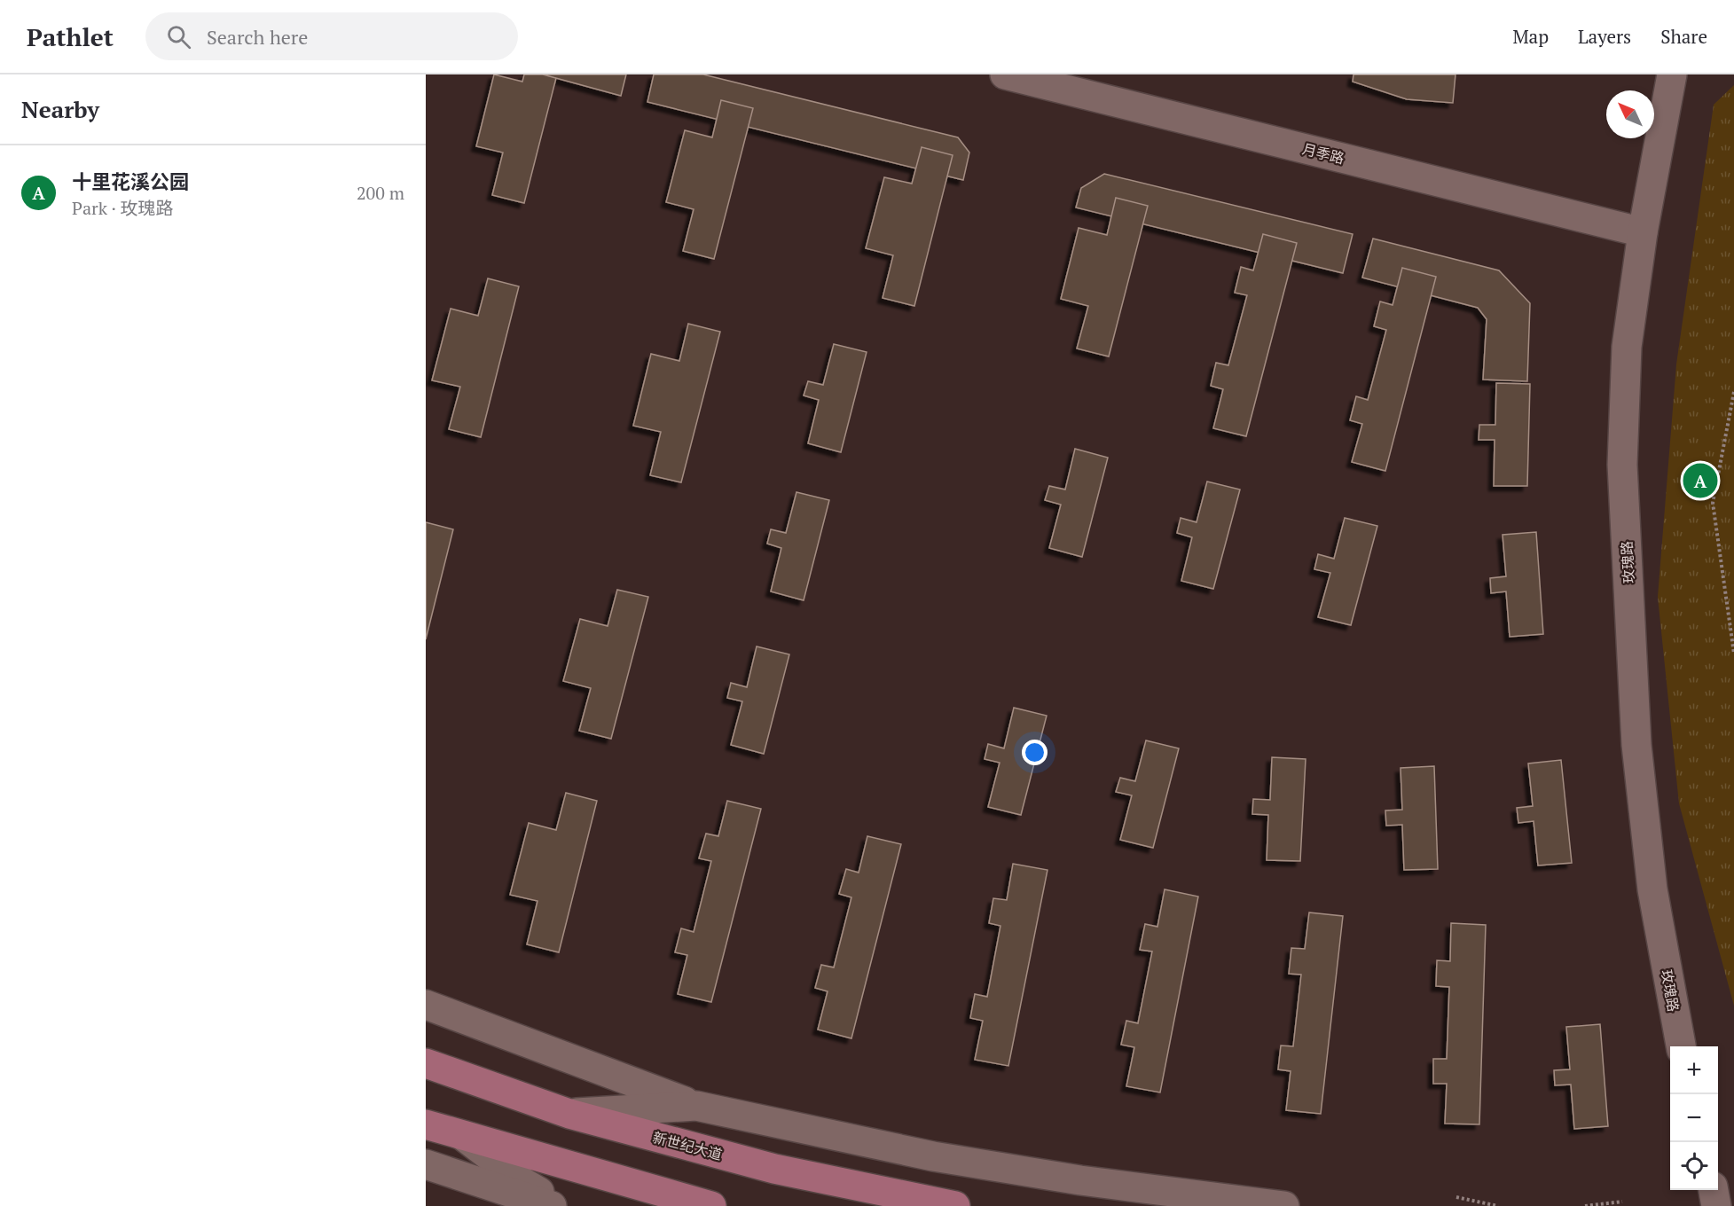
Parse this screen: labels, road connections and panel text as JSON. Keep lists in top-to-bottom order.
{
  "streets": {
    "main road": ["新世纪大道"],
    "street": ["月季路", "玫瑰路"]
  },
  "crossings": [
    ["月季路", "玫瑰路"]
  ],
  "north": "top left",
  "page": {
    "header": "Pathlet",
    "search": "Search here",
    "nav": ["Map", "Layers", "Share"],
    "heading": "Nearby",
    "list": [
      {
        "mark": "A",
        "name": "十里花溪公园",
        "note": "Park · 玫瑰路",
        "value": "200 m"
      }
    ],
    "pins": "A",
    "map_buttons": ["+", "−"]
  }
}
